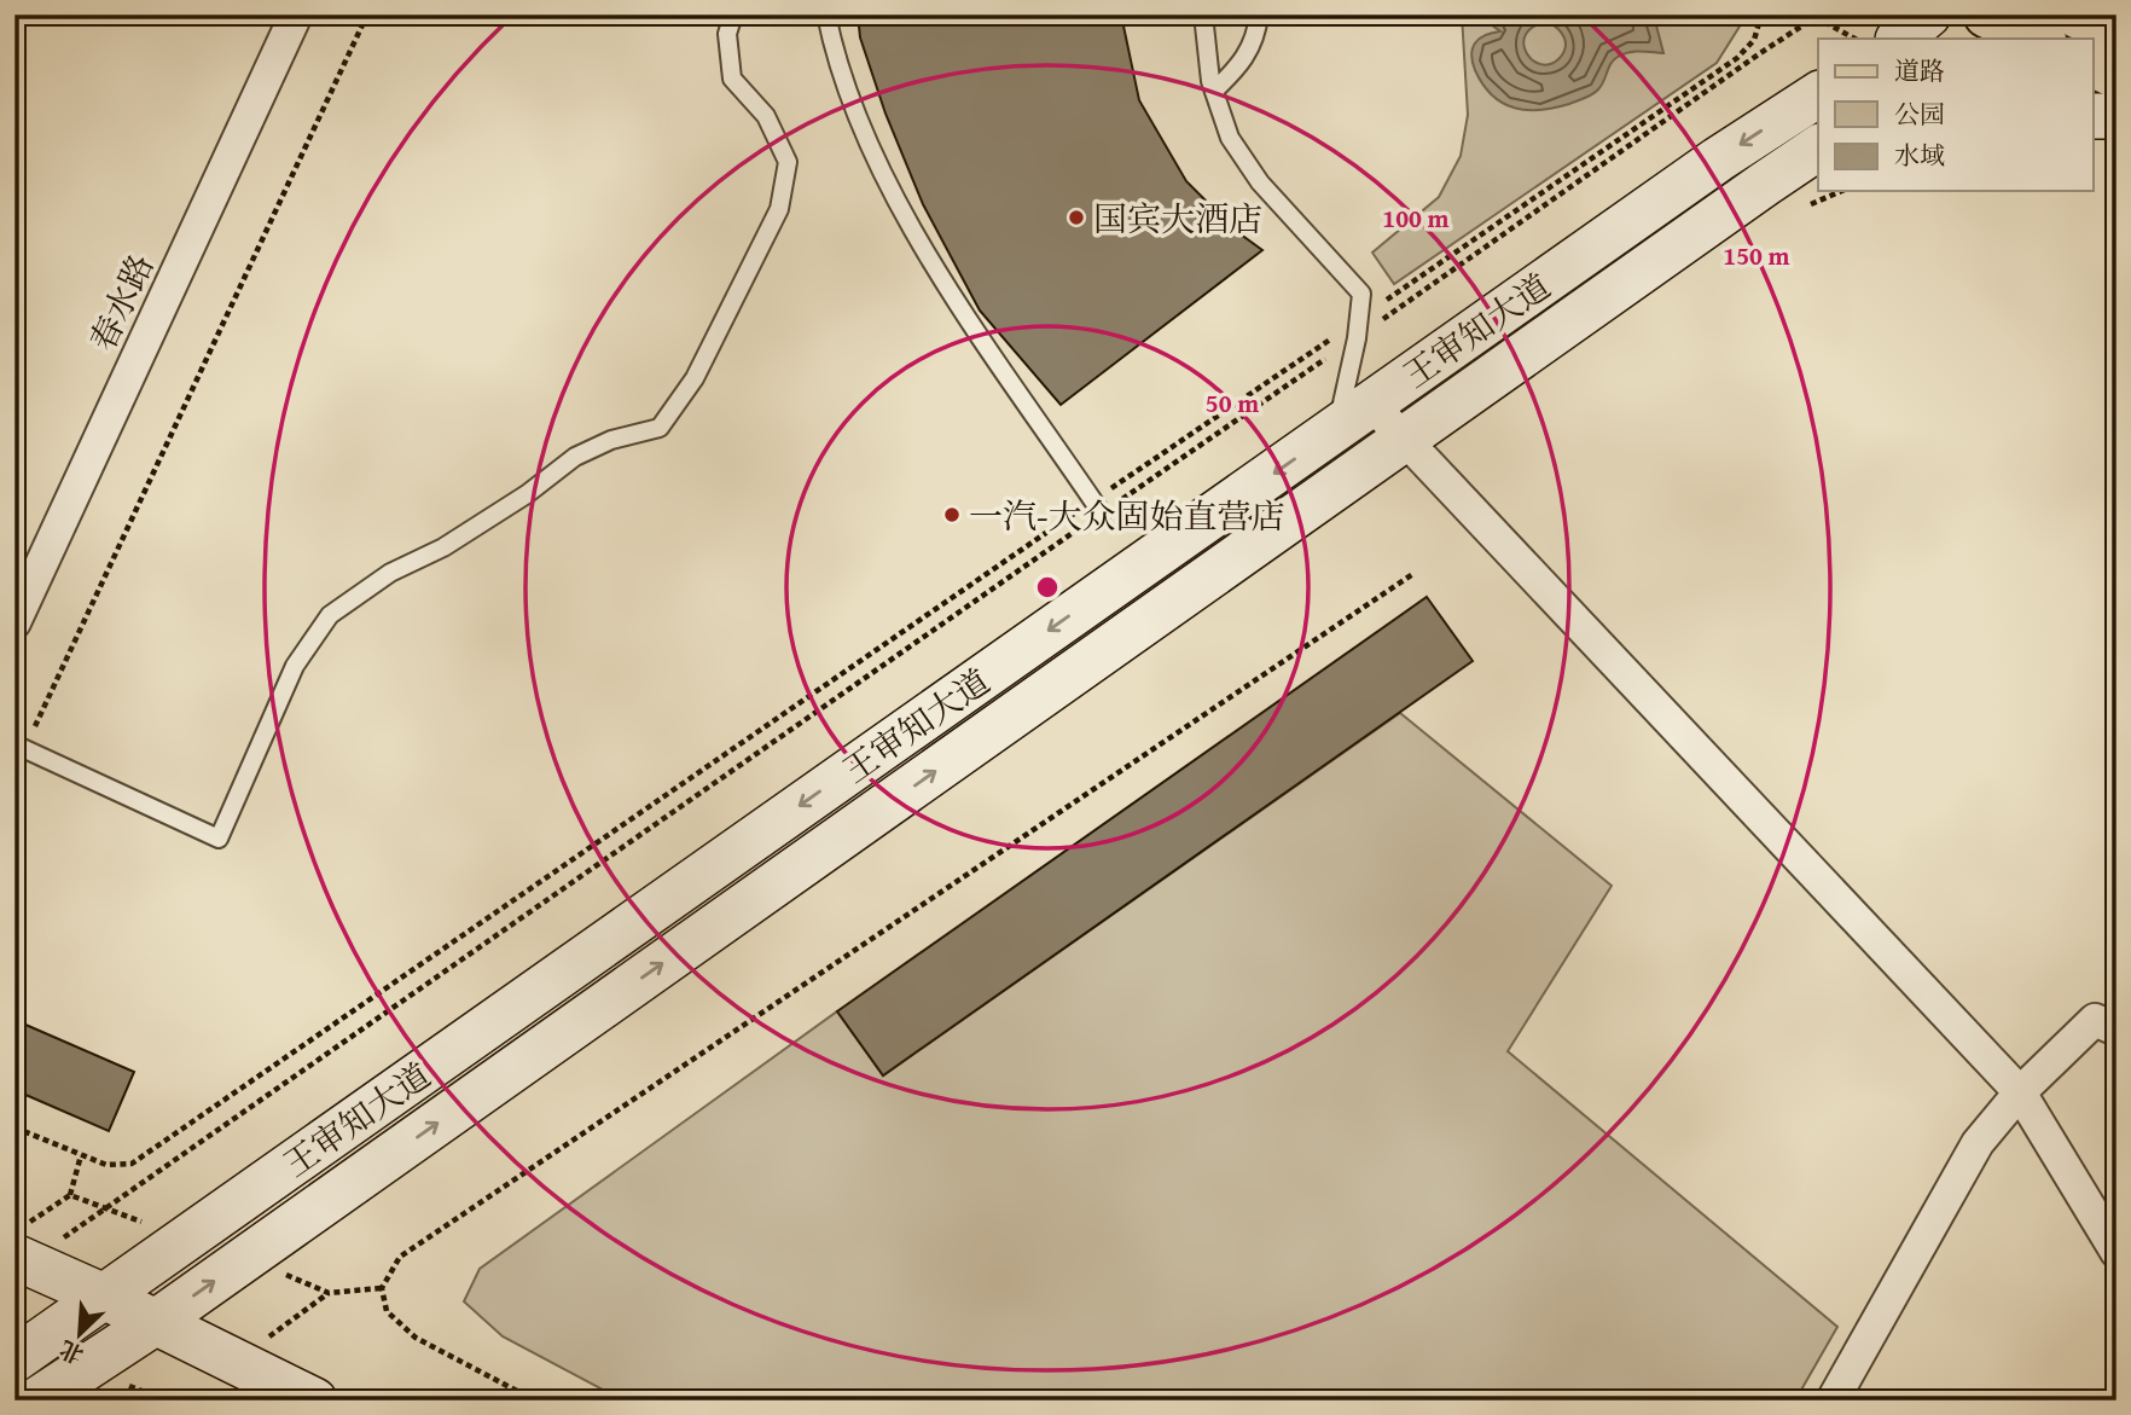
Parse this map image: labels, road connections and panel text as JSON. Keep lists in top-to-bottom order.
{
  "streets": {
    "main road": ["王审知大道"],
    "street": ["春水路"]
  },
  "places": ["国宾大酒店", "一汽-大众固始直营店"],
  "legend": ["道路", "公园", "水域"],
  "north": "bottom left",
  "rings": ["100 m", "150 m", "50 m"]
}
